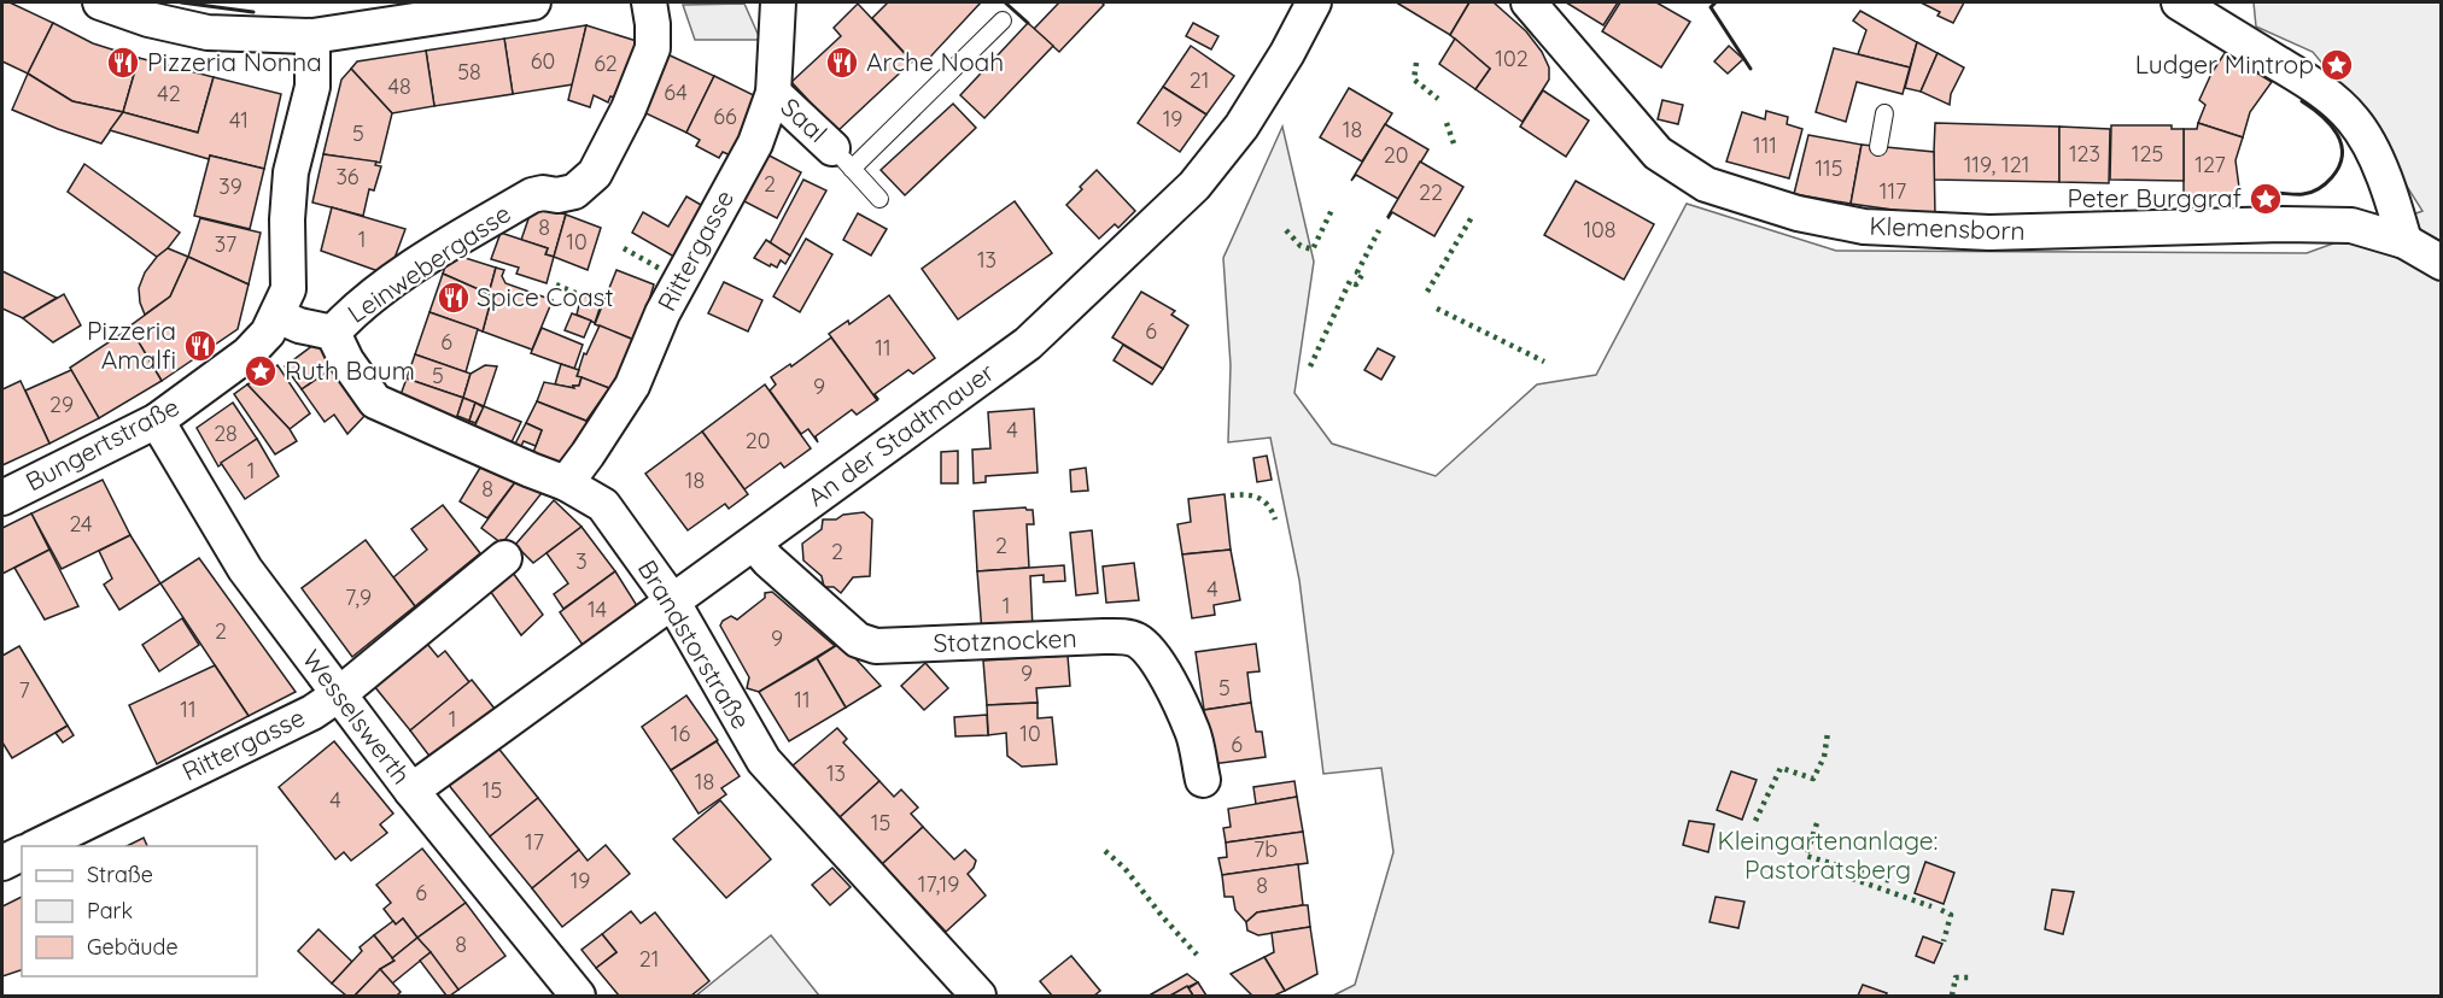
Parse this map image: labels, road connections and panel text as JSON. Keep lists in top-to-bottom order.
{
  "streets": {
    "street": [
      "Saal",
      "Klemensborn",
      "Rittergasse",
      "Leinwebergasse",
      "An der Stadtmauer",
      "Bungertstraße",
      "Stotznocken",
      "Brandstorstraße",
      "Wesselswerth"
    ]
  },
  "crossings": [
    ["Saal", "Rittergasse"],
    ["Rittergasse", "Brandstorstraße"],
    ["Rittergasse", "Wesselswerth"],
    ["Leinwebergasse", "Brandstorstraße"],
    ["An der Stadtmauer", "Stotznocken"],
    ["An der Stadtmauer", "Brandstorstraße"],
    ["An der Stadtmauer", "Wesselswerth"],
    ["Bungertstraße", "Wesselswerth"]
  ],
  "parks": ["Kleingartenanlage: Pastoratsberg"],
  "places": {
    "restaurant": [
      "Pizzeria Nonna",
      "Arche Noah",
      "Spice Coast",
      "Pizzeria Amalfi"
    ],
    "place": ["Ludger Mintrop", "Peter Burggraf", "Ruth Baum"]
  },
  "house_numbers": [
    "102",
    "60",
    "62",
    "58",
    "21",
    "48",
    "64",
    "42",
    "66",
    "19",
    "41",
    "18",
    "5",
    "111",
    "123",
    "125",
    "20",
    "119, 121",
    "127",
    "115",
    "36",
    "2",
    "39",
    "117",
    "22",
    "8",
    "108",
    "1",
    "10",
    "37",
    "13",
    "6",
    "6",
    "11",
    "5",
    "9",
    "29",
    "4",
    "28",
    "20",
    "1",
    "18",
    "8",
    "24",
    "2",
    "2",
    "3",
    "4",
    "7,9",
    "1",
    "14",
    "2",
    "9",
    "9",
    "5",
    "7",
    "11",
    "11",
    "1",
    "16",
    "10",
    "6",
    "13",
    "18",
    "15",
    "4",
    "15",
    "17",
    "7b",
    "19",
    "17,19",
    "8",
    "6",
    "8",
    "21"
  ],
  "legend": ["Straße", "Park", "Gebäude"]
}
